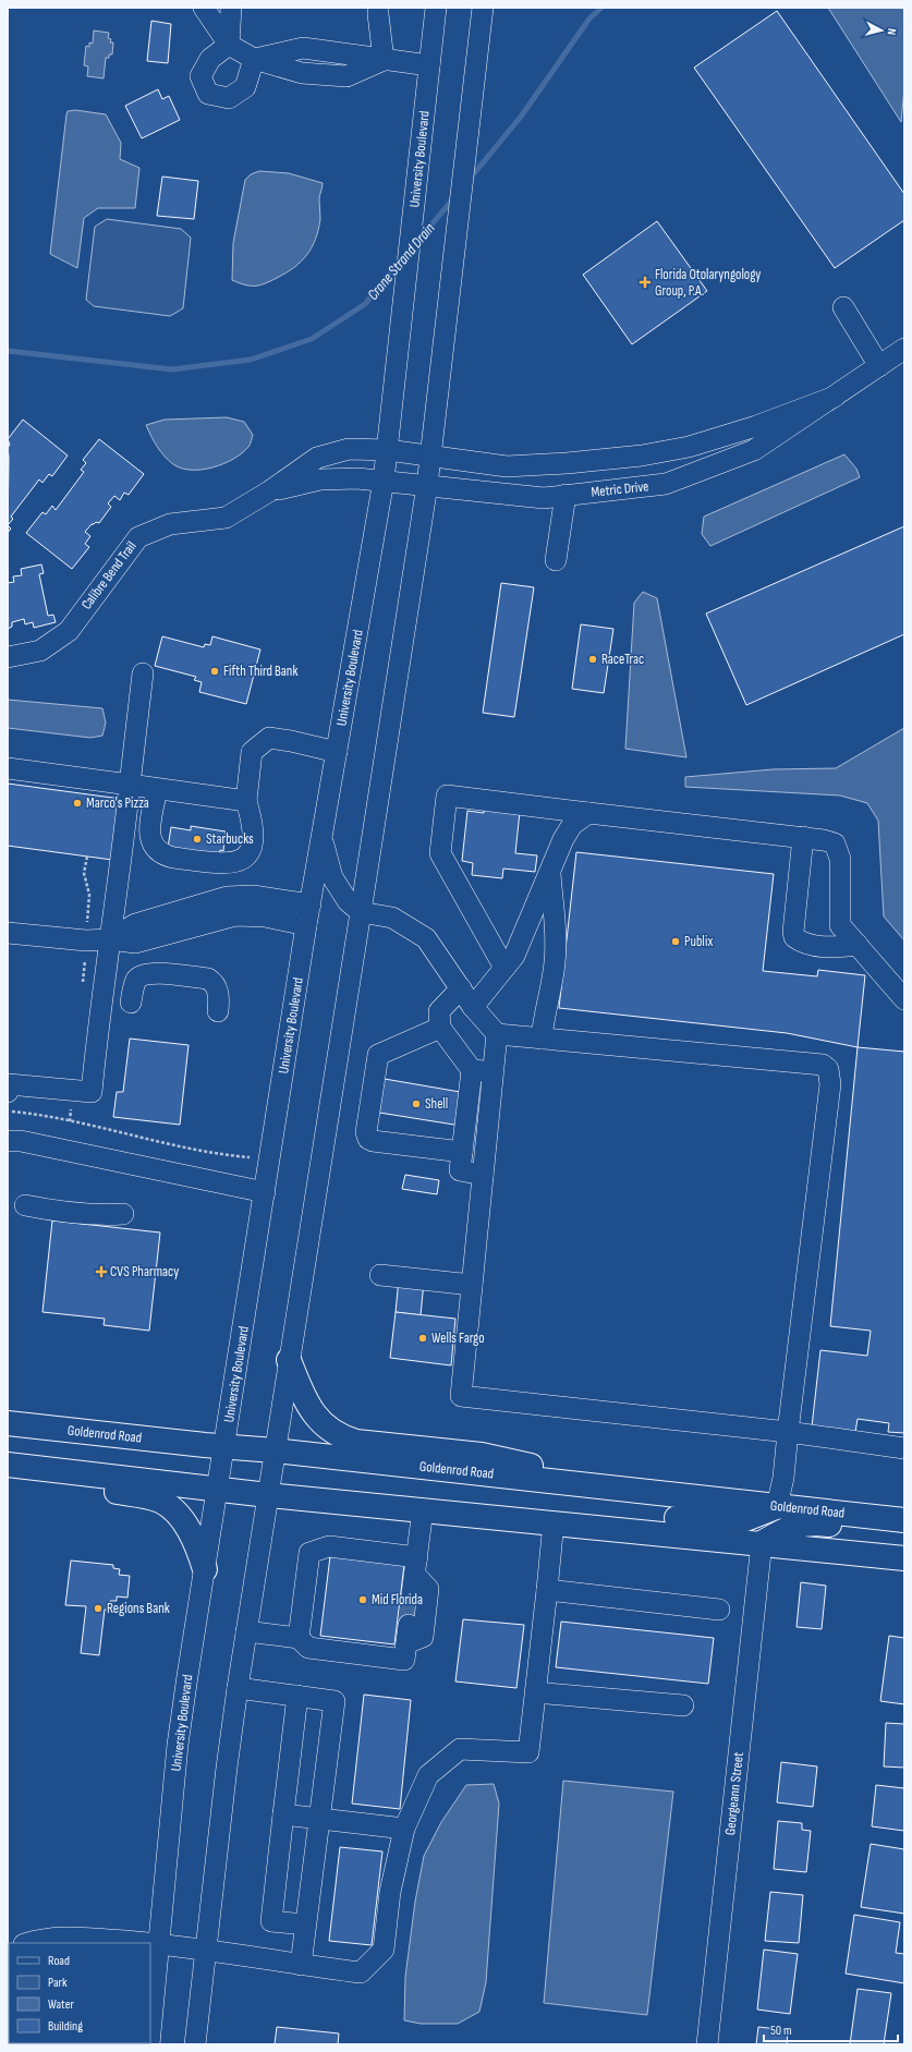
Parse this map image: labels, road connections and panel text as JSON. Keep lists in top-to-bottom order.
{
  "streets": {
    "main road": ["Goldenrod Road"],
    "street": [
      "University Boulevard",
      "Metric Drive",
      "Calibre Bend Trail",
      "Georgeann Street"
    ]
  },
  "crossings": [
    ["University Boulevard", "Metric Drive"],
    ["University Boulevard", "Calibre Bend Trail"],
    ["University Boulevard", "Goldenrod Road"],
    ["Metric Drive", "Calibre Bend Trail"]
  ],
  "water": ["Crane Strand Drain"],
  "places": {
    "health": ["Florida Otolaryngology Group, P.A.", "CVS Pharmacy"],
    "other": [
      "RaceTrac",
      "Fifth Third Bank",
      "Marco's Pizza",
      "Starbucks",
      "Publix",
      "Shell",
      "Wells Fargo",
      "Mid Florida",
      "Regions Bank"
    ]
  },
  "legend": [
    "Road",
    "Park",
    "Water",
    "Building"
  ],
  "scale_bar": "50 m",
  "north": "right"
}
